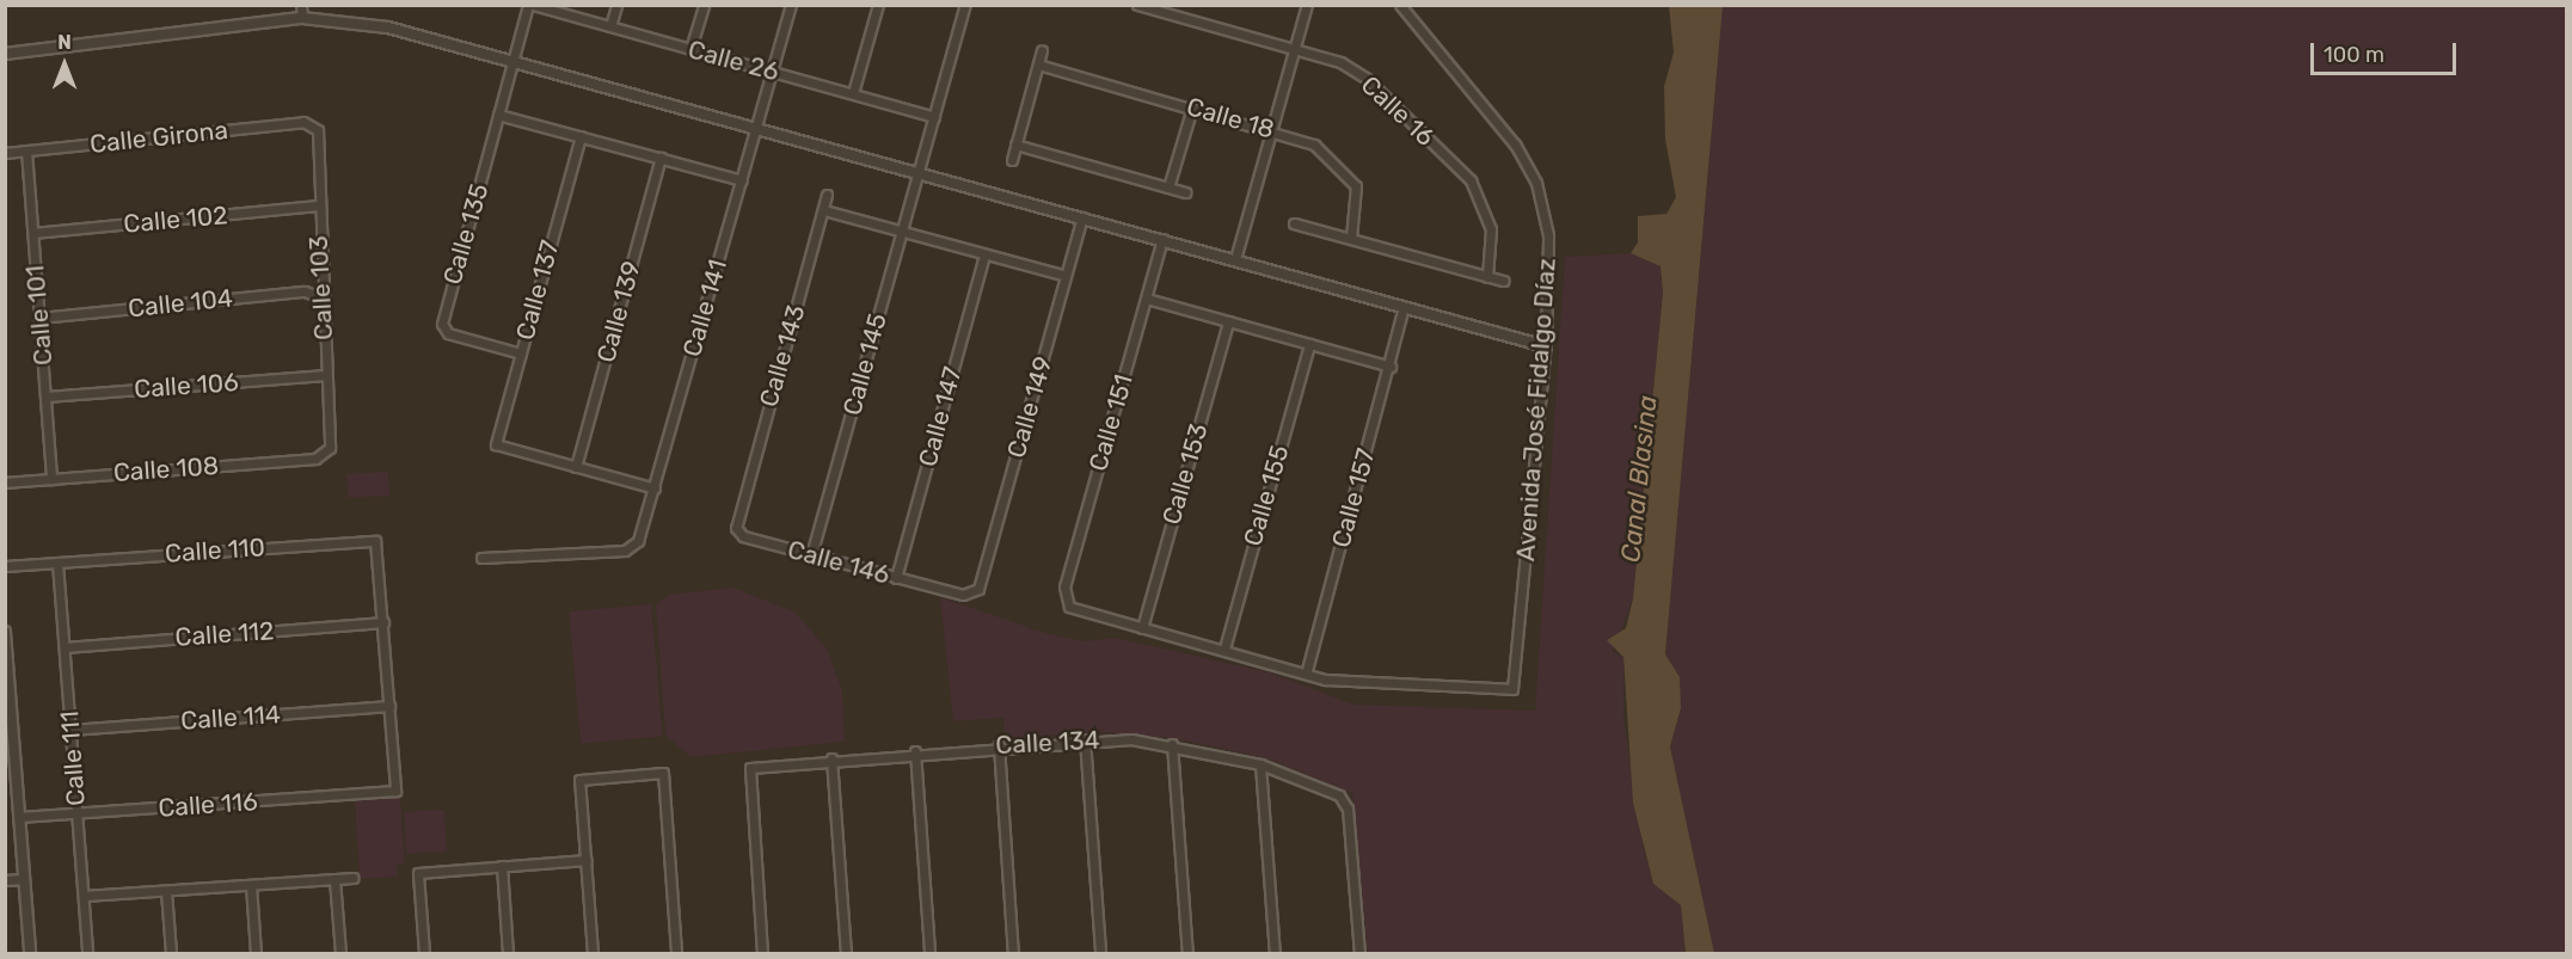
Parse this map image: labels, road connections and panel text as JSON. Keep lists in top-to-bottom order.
{
  "streets": {
    "street": [
      "Calle 26",
      "Calle 16",
      "Calle 18",
      "Calle Girona",
      "Calle 102",
      "Calle 135",
      "Calle 103",
      "Calle 137",
      "Calle 104",
      "Calle 141",
      "Calle 139",
      "Calle 101",
      "Calle 143",
      "Calle 145",
      "Calle 106",
      "Calle 149",
      "Avenida José Fidalgo Díaz",
      "Calle 147",
      "Calle 151",
      "Calle 108",
      "Calle 153",
      "Calle 155",
      "Calle 157",
      "Calle 110",
      "Calle 146",
      "Calle 112",
      "Calle 114",
      "Calle 134",
      "Calle 111",
      "Calle 116"
    ]
  },
  "crossings": [
    ["Calle 26", "Calle 135"],
    ["Calle 26", "Calle 141"],
    ["Calle 26", "Calle 145"],
    ["Calle Girona", "Calle 103"],
    ["Calle Girona", "Calle 101"],
    ["Calle 102", "Calle 103"],
    ["Calle 102", "Calle 101"],
    ["Calle 135", "Calle 137"],
    ["Calle 103", "Calle 104"],
    ["Calle 103", "Calle 106"],
    ["Calle 103", "Calle 108"],
    ["Calle 137", "Calle 139"],
    ["Calle 104", "Calle 101"],
    ["Calle 101", "Calle 106"],
    ["Calle 101", "Calle 108"],
    ["Calle 143", "Calle 146"],
    ["Calle 145", "Calle 146"],
    ["Calle 149", "Calle 146"],
    ["Avenida José Fidalgo Díaz", "Calle 157"],
    ["Calle 147", "Calle 146"],
    ["Calle 151", "Calle 153"],
    ["Calle 110", "Calle 112"],
    ["Calle 110", "Calle 114"],
    ["Calle 110", "Calle 111"],
    ["Calle 110", "Calle 116"],
    ["Calle 112", "Calle 111"],
    ["Calle 114", "Calle 111"],
    ["Calle 111", "Calle 116"]
  ],
  "water": ["Canal Blasina"],
  "scale_bar": "100 m",
  "north": "top"
}
